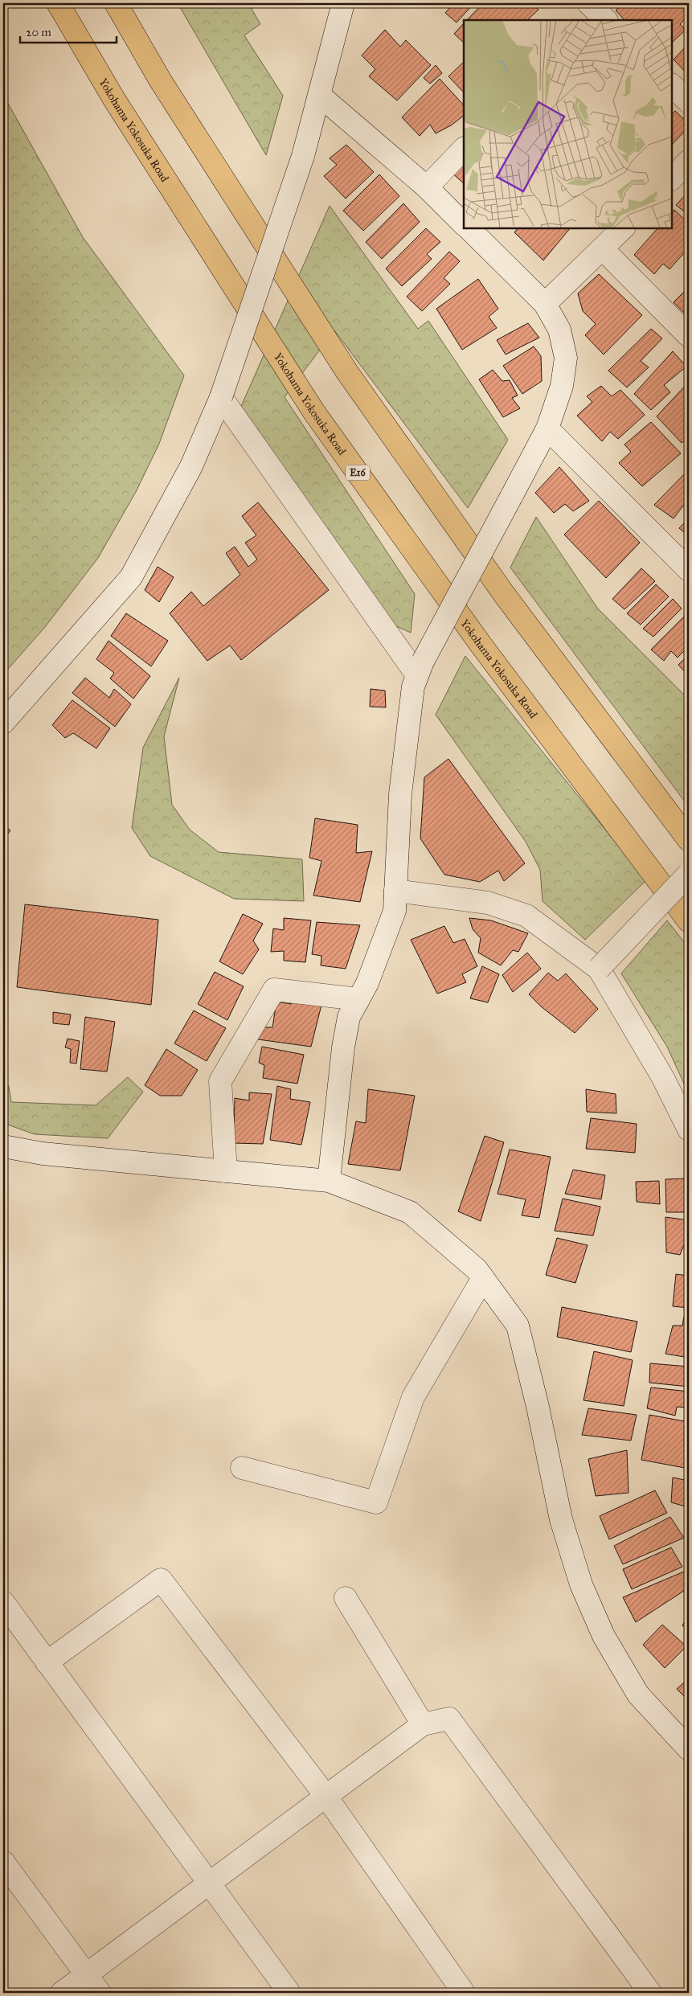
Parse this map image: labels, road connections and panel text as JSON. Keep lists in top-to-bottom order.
{
  "streets": {
    "highway": ["Yokohama Yokosuka Road", "E16"]
  },
  "scale_bar": "20 m"
}
